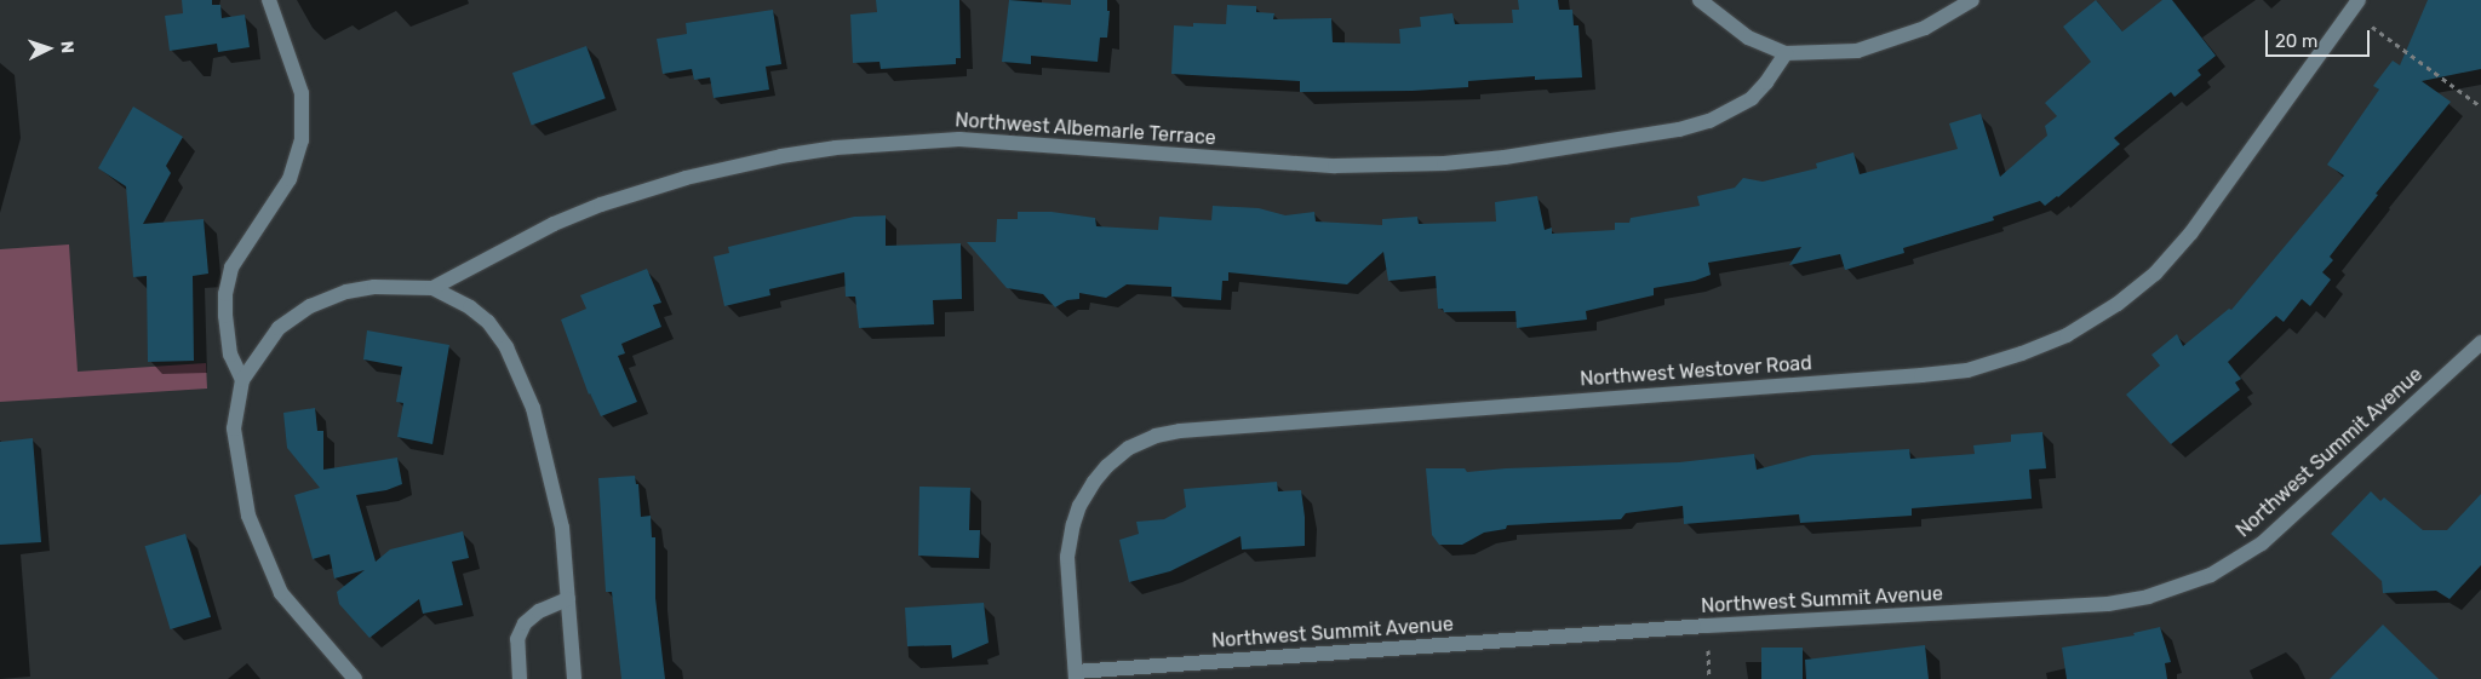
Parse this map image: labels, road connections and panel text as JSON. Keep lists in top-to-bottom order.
{
  "streets": {
    "street": ["Northwest Albemarle Terrace", "Northwest Westover Road", "Northwest Summit Avenue"]
  },
  "crossings": [
    ["Northwest Westover Road", "Northwest Summit Avenue"]
  ],
  "scale_bar": "20 m",
  "north": "right"
}
